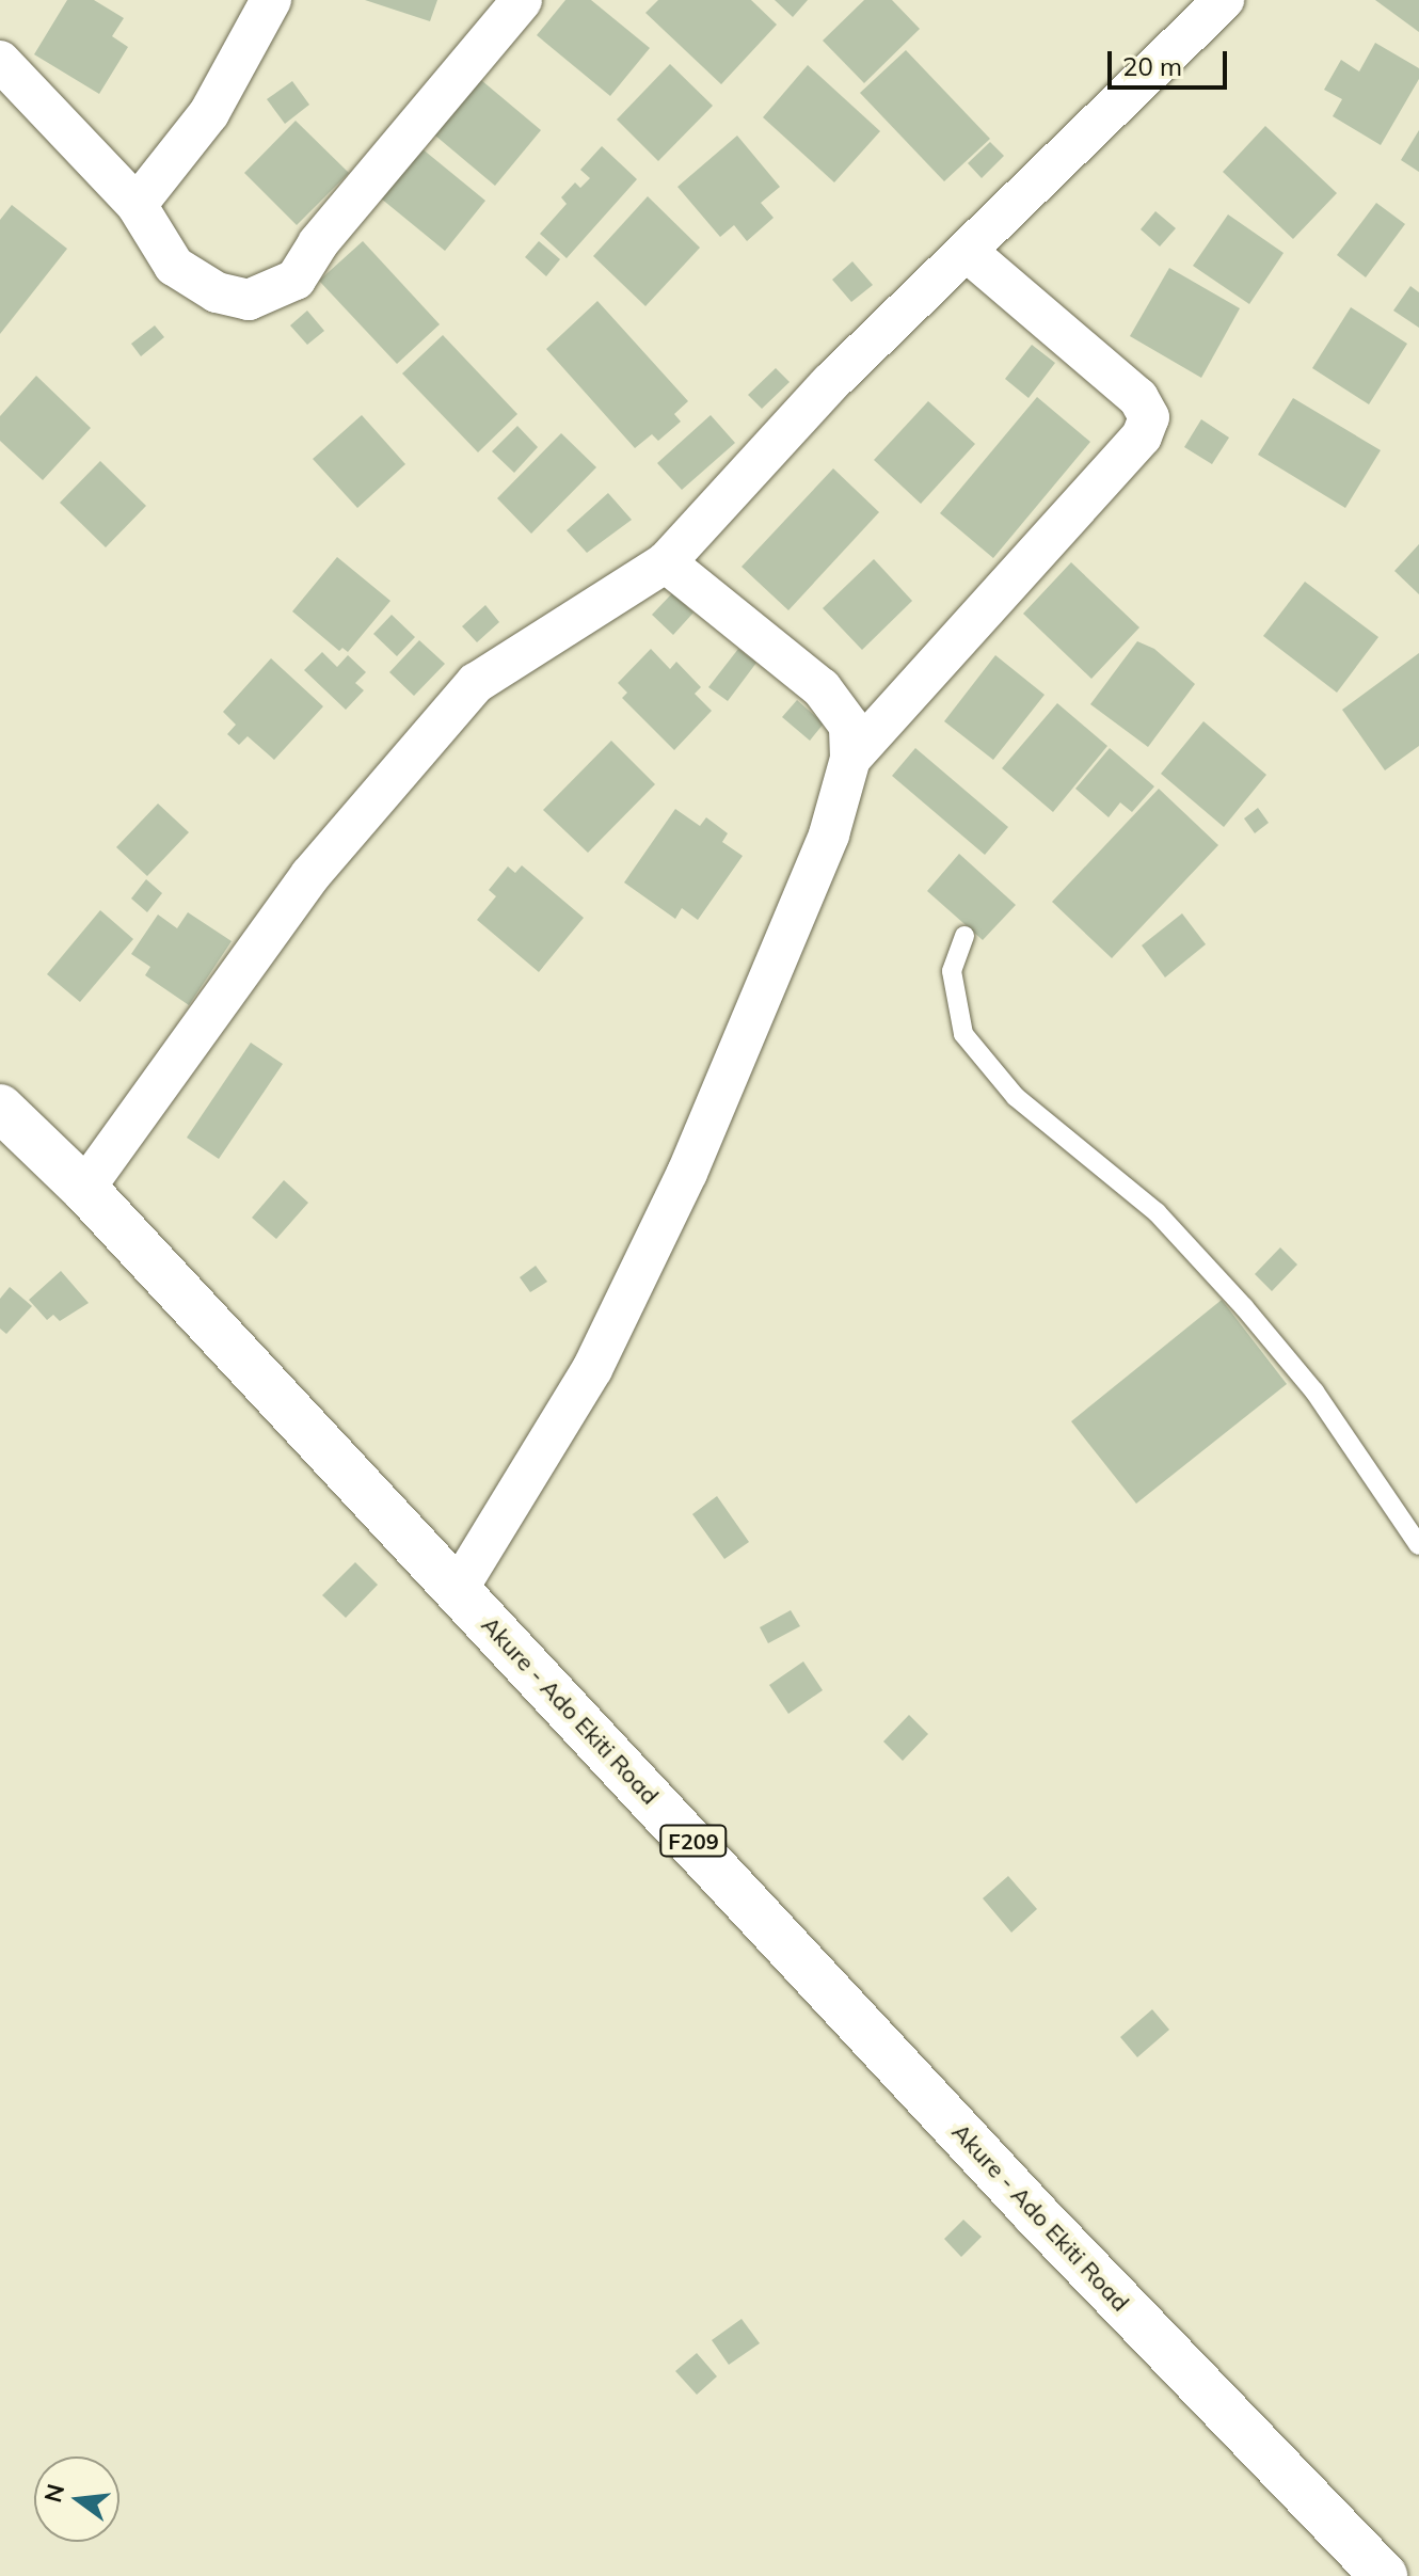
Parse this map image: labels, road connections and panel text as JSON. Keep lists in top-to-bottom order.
{
  "streets": {
    "main road": ["Akure - Ado Ekiti Road", "F209"]
  },
  "scale_bar": "20 m",
  "north": "left"
}
